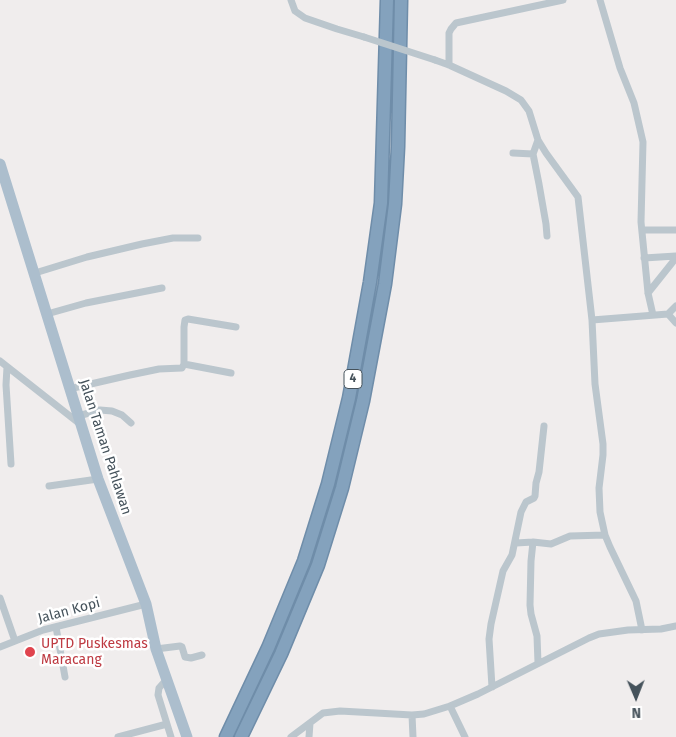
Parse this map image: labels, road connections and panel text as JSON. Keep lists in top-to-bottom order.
{
  "streets": {
    "highway": ["4"],
    "main road": ["Jalan Taman Pahlawan"],
    "street": ["Jalan Kopi"]
  },
  "crossings": [
    ["Jalan Taman Pahlawan", "Jalan Kopi"]
  ],
  "places": ["UPTD Puskesmas Maracang"],
  "north": "bottom"
}
